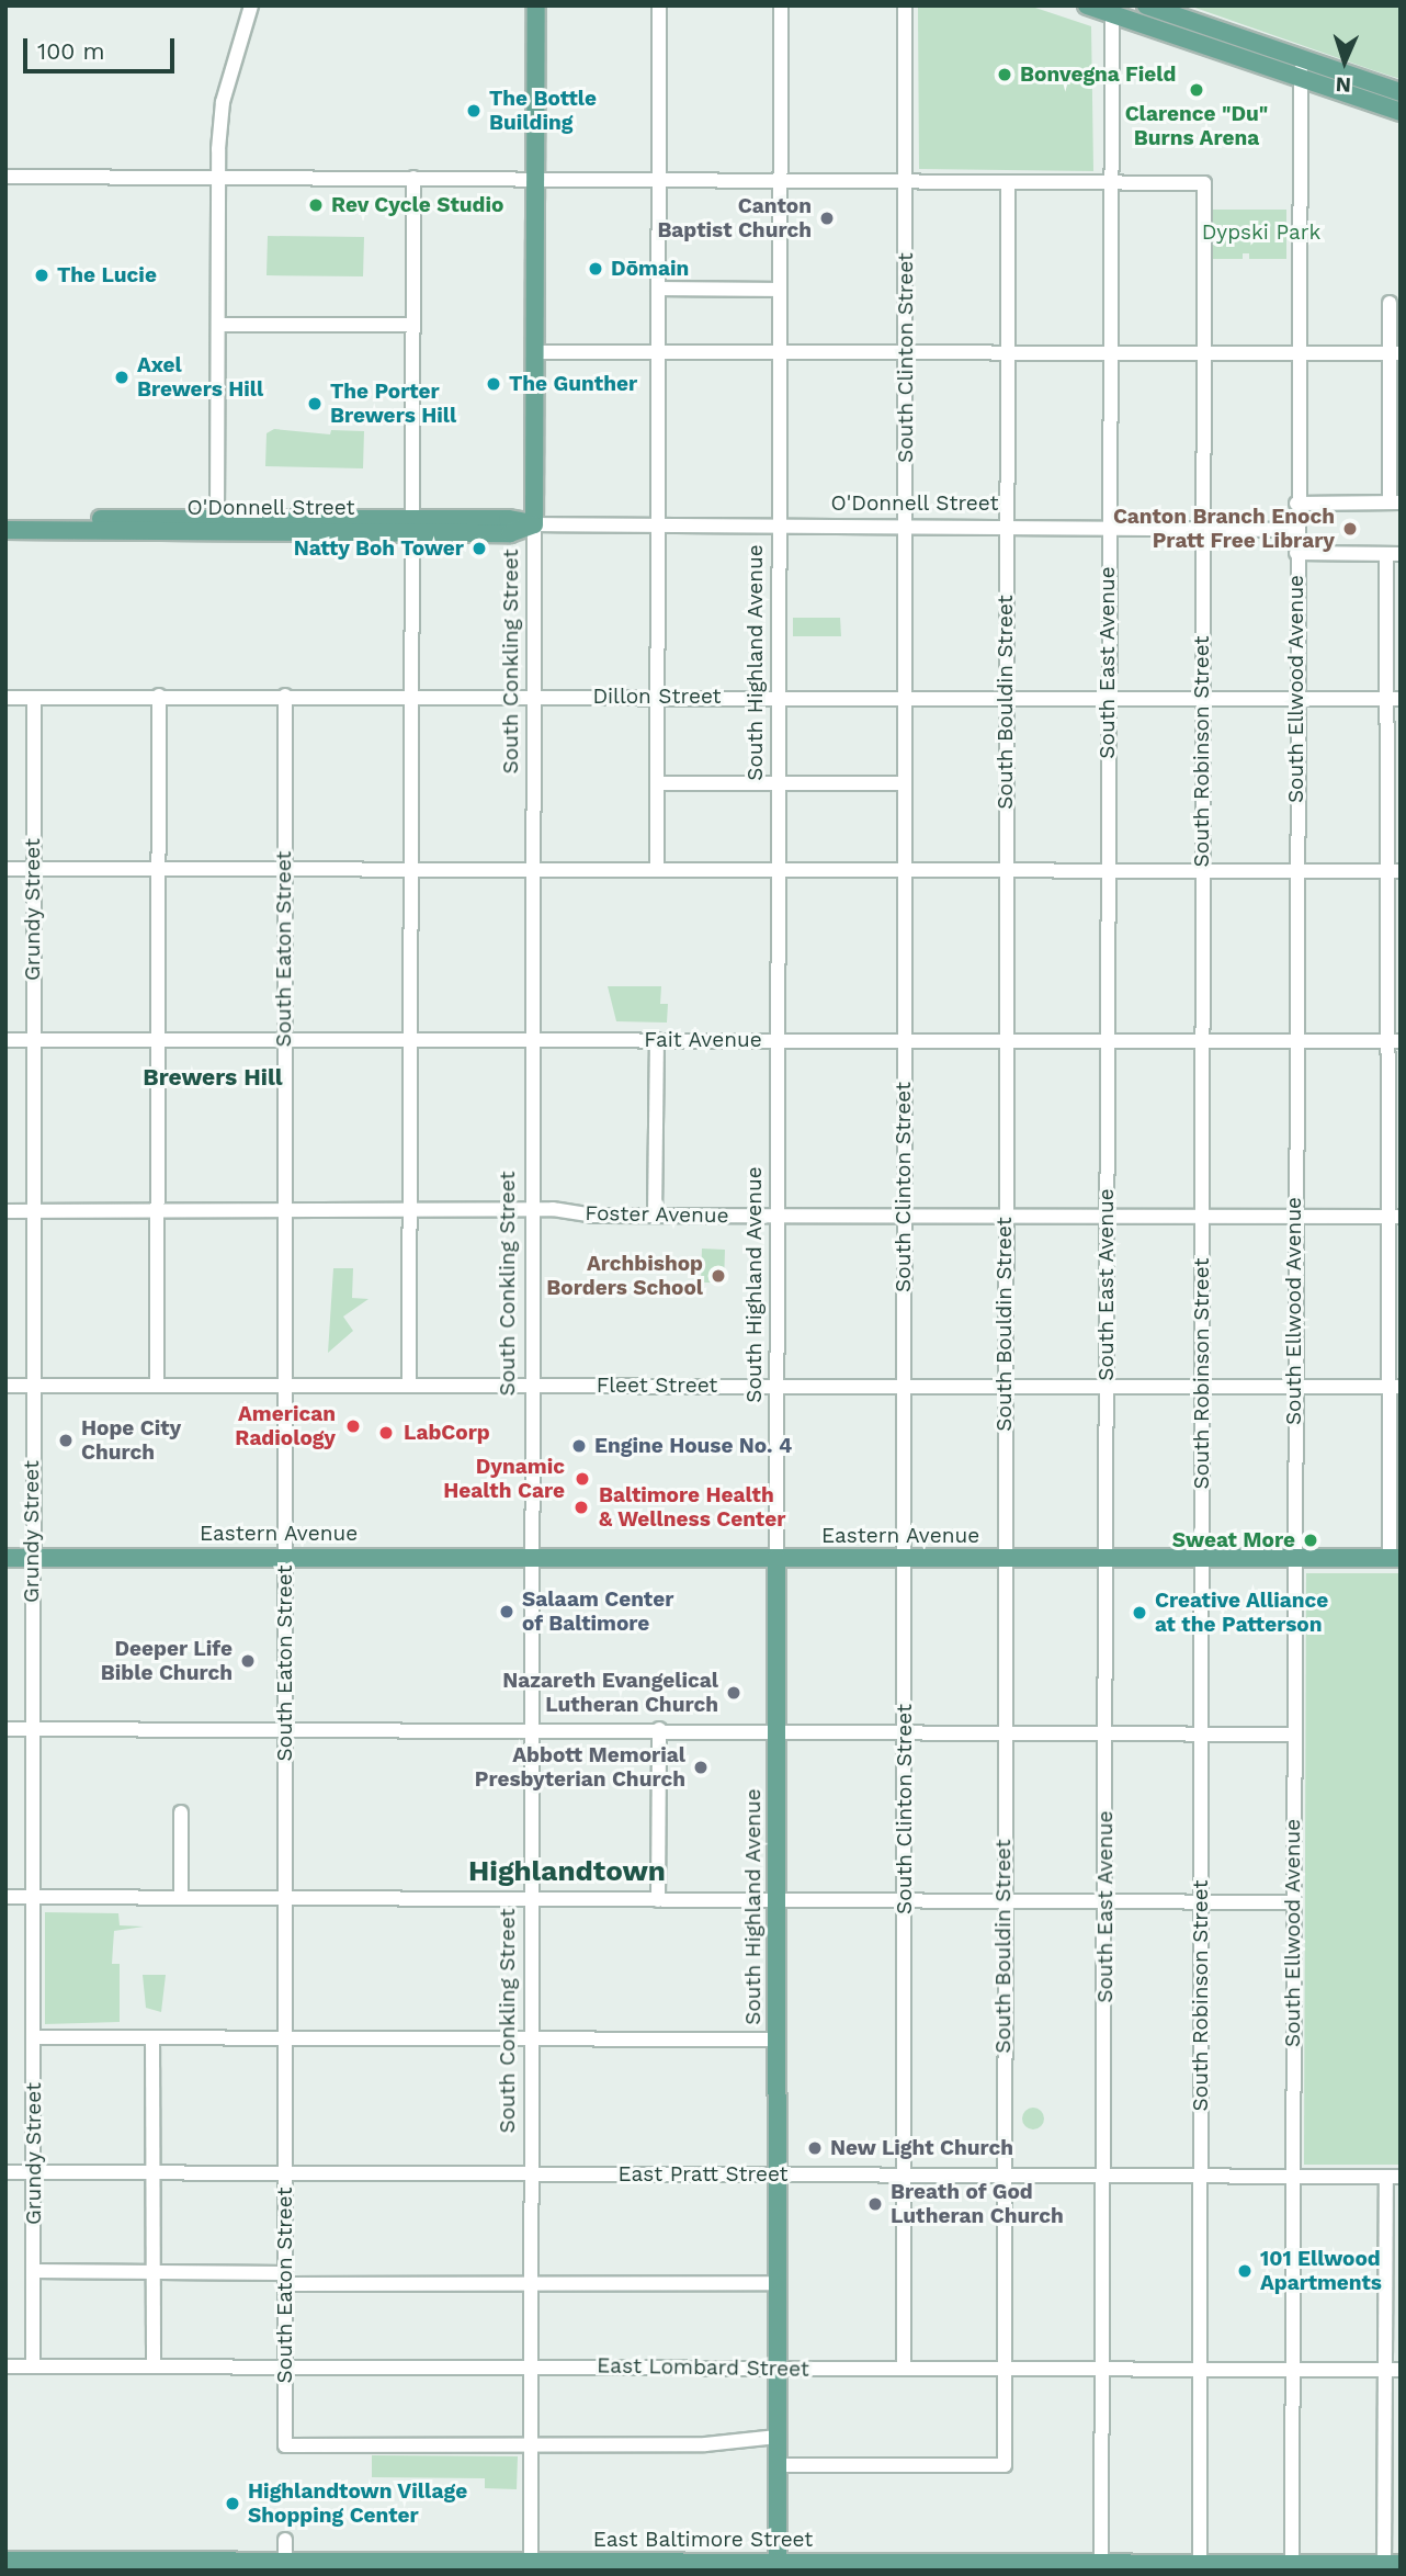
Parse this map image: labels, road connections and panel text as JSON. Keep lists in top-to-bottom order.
{
  "streets": {
    "main road": [
      "O'Donnell Street",
      "South Conkling Street",
      "South Highland Avenue",
      "Eastern Avenue",
      "East Baltimore Street"
    ],
    "street": [
      "South Clinton Street",
      "South East Avenue",
      "South Ellwood Avenue",
      "Dillon Street",
      "South Bouldin Street",
      "South Robinson Street",
      "Grundy Street",
      "South Eaton Street",
      "Fait Avenue",
      "Foster Avenue",
      "Fleet Street",
      "East Pratt Street",
      "East Lombard Street"
    ]
  },
  "crossings": [
    ["South Clinton Street", "O'Donnell Street"],
    ["South Clinton Street", "Dillon Street"],
    ["South Clinton Street", "Fait Avenue"],
    ["South Clinton Street", "Foster Avenue"],
    ["South Clinton Street", "Fleet Street"],
    ["South Clinton Street", "Eastern Avenue"],
    ["South Clinton Street", "East Pratt Street"],
    ["South Clinton Street", "East Lombard Street"],
    ["O'Donnell Street", "South Conkling Street"],
    ["O'Donnell Street", "South Highland Avenue"],
    ["O'Donnell Street", "South East Avenue"],
    ["O'Donnell Street", "South Ellwood Avenue"],
    ["O'Donnell Street", "South Bouldin Street"],
    ["O'Donnell Street", "South Robinson Street"],
    ["South Conkling Street", "Dillon Street"],
    ["South Conkling Street", "South Eaton Street"],
    ["South Conkling Street", "Fait Avenue"],
    ["South Conkling Street", "Foster Avenue"],
    ["South Conkling Street", "Fleet Street"],
    ["South Conkling Street", "Eastern Avenue"],
    ["South Conkling Street", "East Pratt Street"],
    ["South Conkling Street", "East Lombard Street"],
    ["South Conkling Street", "East Baltimore Street"],
    ["South Highland Avenue", "Dillon Street"],
    ["South Highland Avenue", "South Bouldin Street"],
    ["South Highland Avenue", "Fait Avenue"],
    ["South Highland Avenue", "Foster Avenue"],
    ["South Highland Avenue", "Fleet Street"],
    ["South Highland Avenue", "Eastern Avenue"],
    ["South Highland Avenue", "East Pratt Street"],
    ["South Highland Avenue", "East Lombard Street"],
    ["South Highland Avenue", "East Baltimore Street"],
    ["South East Avenue", "Dillon Street"],
    ["South East Avenue", "South Robinson Street"],
    ["South East Avenue", "Fait Avenue"],
    ["South East Avenue", "Foster Avenue"],
    ["South East Avenue", "Fleet Street"],
    ["South East Avenue", "Eastern Avenue"],
    ["South East Avenue", "East Pratt Street"],
    ["South East Avenue", "East Lombard Street"],
    ["South East Avenue", "East Baltimore Street"],
    ["South Ellwood Avenue", "Dillon Street"],
    ["South Ellwood Avenue", "Fait Avenue"],
    ["South Ellwood Avenue", "Foster Avenue"],
    ["South Ellwood Avenue", "Fleet Street"],
    ["South Ellwood Avenue", "Eastern Avenue"],
    ["South Ellwood Avenue", "East Pratt Street"],
    ["South Ellwood Avenue", "East Lombard Street"],
    ["South Ellwood Avenue", "East Baltimore Street"],
    ["Dillon Street", "South Bouldin Street"],
    ["Dillon Street", "South Robinson Street"],
    ["Dillon Street", "Grundy Street"],
    ["Dillon Street", "South Eaton Street"],
    ["South Bouldin Street", "Fait Avenue"],
    ["South Bouldin Street", "Foster Avenue"],
    ["South Bouldin Street", "Fleet Street"],
    ["South Bouldin Street", "Eastern Avenue"],
    ["South Bouldin Street", "East Pratt Street"],
    ["South Bouldin Street", "East Lombard Street"],
    ["South Robinson Street", "Fait Avenue"],
    ["South Robinson Street", "Foster Avenue"],
    ["South Robinson Street", "Fleet Street"],
    ["South Robinson Street", "Eastern Avenue"],
    ["South Robinson Street", "East Pratt Street"],
    ["South Robinson Street", "East Lombard Street"],
    ["South Robinson Street", "East Baltimore Street"],
    ["Grundy Street", "Fait Avenue"],
    ["Grundy Street", "Foster Avenue"],
    ["Grundy Street", "Fleet Street"],
    ["Grundy Street", "Eastern Avenue"],
    ["Grundy Street", "East Pratt Street"],
    ["Grundy Street", "East Lombard Street"],
    ["South Eaton Street", "Fait Avenue"],
    ["South Eaton Street", "Foster Avenue"],
    ["South Eaton Street", "Fleet Street"],
    ["South Eaton Street", "Eastern Avenue"],
    ["South Eaton Street", "East Pratt Street"],
    ["South Eaton Street", "East Lombard Street"]
  ],
  "districts": ["Brewers Hill", "Highlandtown"],
  "parks": ["Dypski Park"],
  "places": [
    "Bonvegna Field",
    "Clarence \"Du\" Burns Arena",
    "The Bottle Building",
    "Rev Cycle Studio",
    "Canton Baptist Church",
    "Dōmain",
    "The Lucie",
    "Axel Brewers Hill",
    "The Gunther",
    "The Porter Brewers Hill",
    "Canton Branch Enoch Pratt Free Library",
    "Natty Boh Tower",
    "Archbishop Borders School",
    "American Radiology",
    "LabCorp",
    "Hope City Church",
    "Engine House No. 4",
    "Dynamic Health Care",
    "Baltimore Health & Wellness Center",
    "Sweat More",
    "Salaam Center of Baltimore",
    "Creative Alliance at the Patterson",
    "Deeper Life Bible Church",
    "Nazareth Evangelical Lutheran Church",
    "Abbott Memorial Presbyterian Church",
    "New Light Church",
    "Breath of God Lutheran Church",
    "101 Ellwood Apartments",
    "Highlandtown Village Shopping Center"
  ],
  "scale_bar": "100 m",
  "north": "bottom"
}
